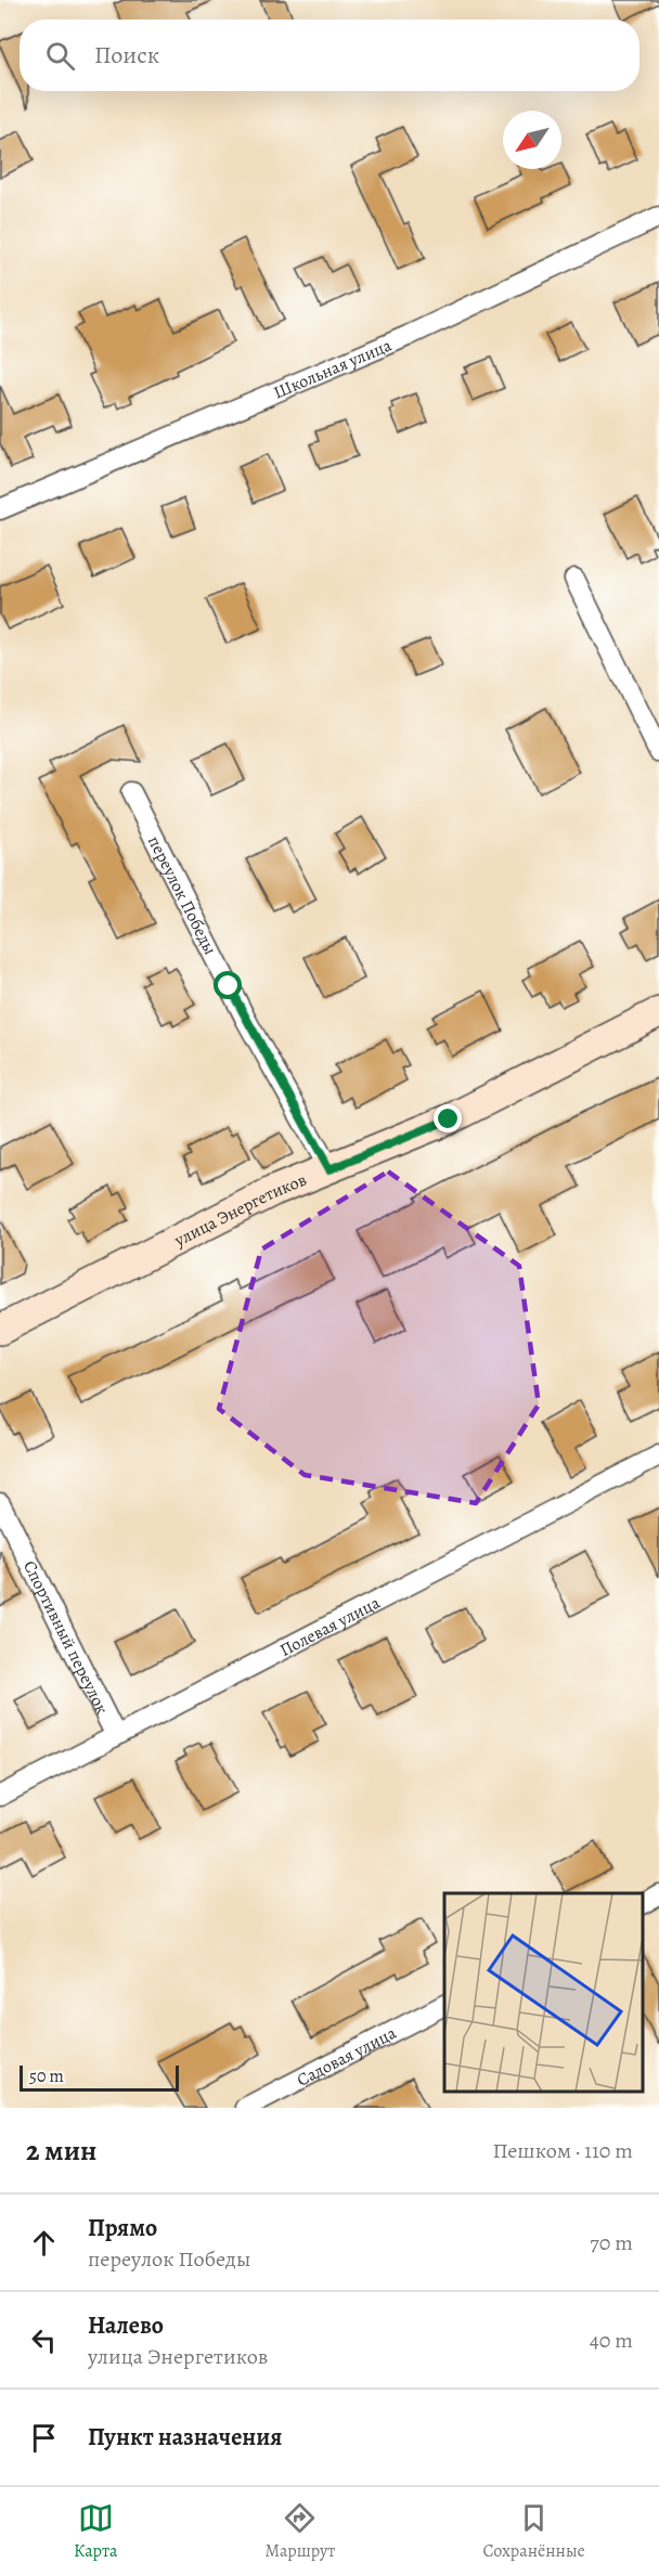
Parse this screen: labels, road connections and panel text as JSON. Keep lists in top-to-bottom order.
{
  "streets": {
    "street": [
      "Школьная улица",
      "переулок Победы",
      "улица Энергетиков",
      "Полевая улица",
      "Спортивный переулок",
      "Садовая улица"
    ]
  },
  "crossings": [
    ["переулок Победы", "улица Энергетиков"],
    ["Полевая улица", "Спортивный переулок"]
  ],
  "scale_bar": "50 m",
  "north": "bottom left",
  "page": {
    "search": "Поиск",
    "scale": "50 m",
    "heading": ["2 мин", "Пешком · 110 m"],
    "list": [
      ["Прямо", "переулок Победы", "70 m"],
      ["Налево", "улица Энергетиков", "40 m"],
      "Пункт назначения"
    ],
    "nav": ["Карта", "Маршрут", "Сохранённые"]
  }
}
